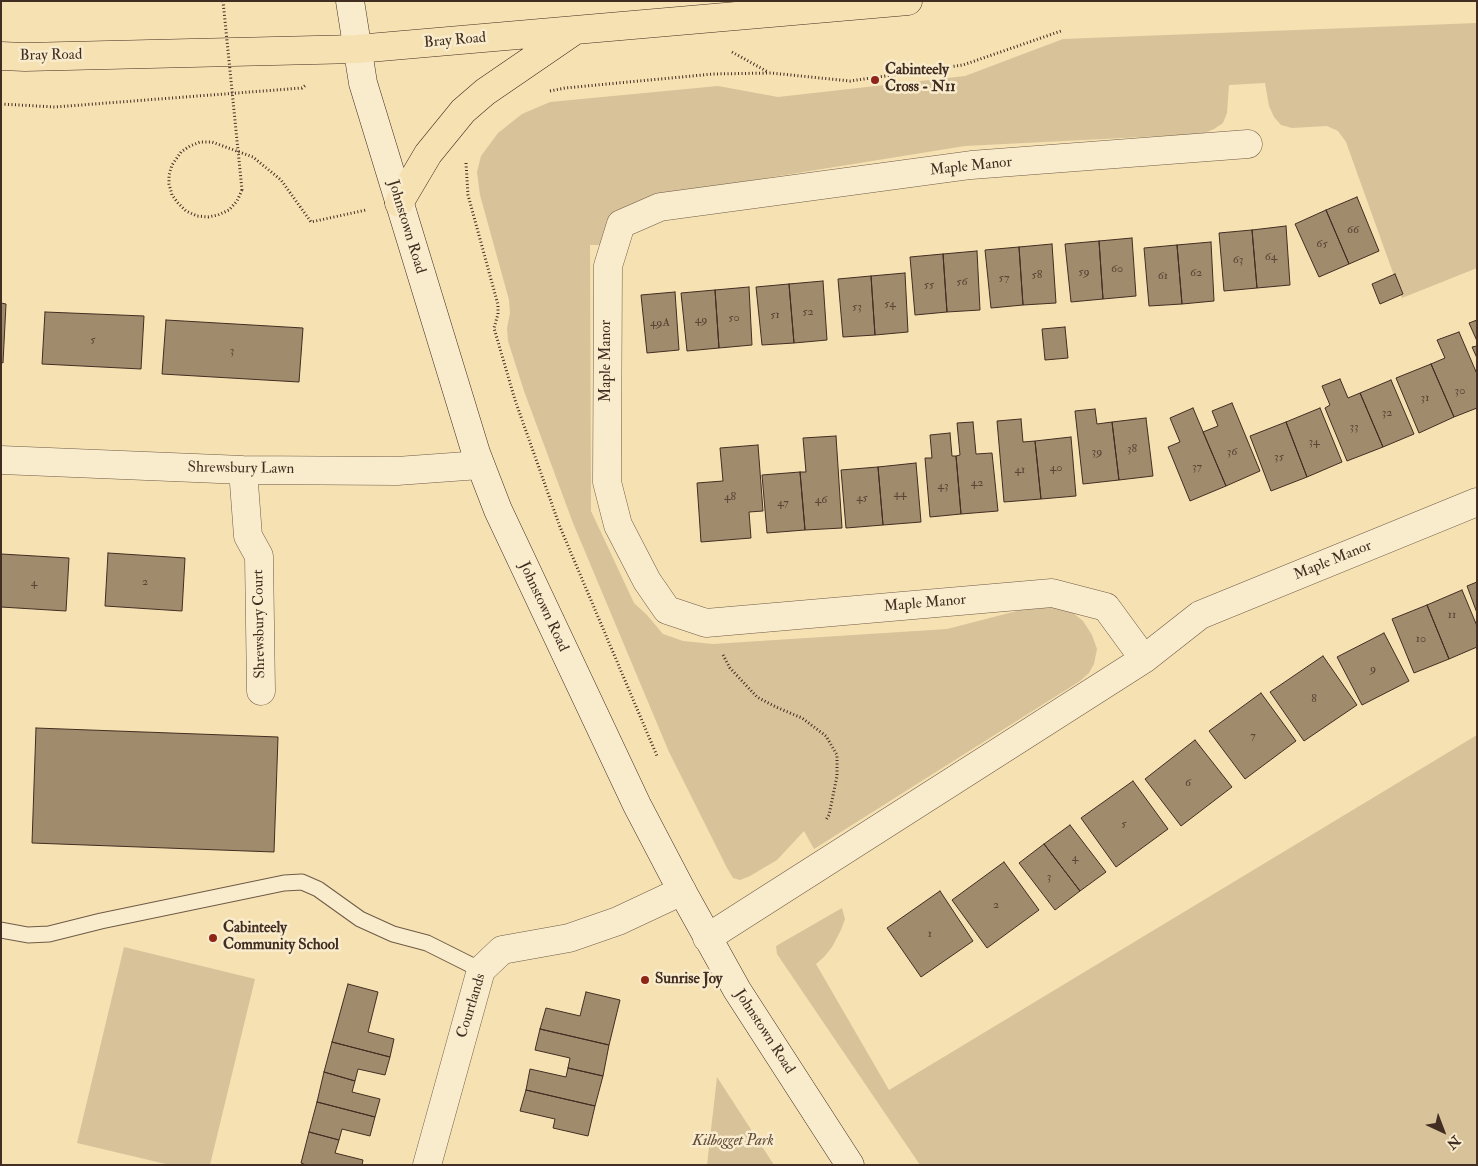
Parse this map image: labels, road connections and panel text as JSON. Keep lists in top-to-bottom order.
{
  "streets": {
    "highway": ["Bray Road"],
    "street": [
      "Maple Manor",
      "Johnstown Road",
      "Shrewsbury Lawn",
      "Shrewsbury Court",
      "Courtlands"
    ]
  },
  "crossings": [
    ["Bray Road", "Johnstown Road"],
    ["Maple Manor", "Johnstown Road"],
    ["Johnstown Road", "Shrewsbury Lawn"],
    ["Johnstown Road", "Courtlands"],
    ["Shrewsbury Lawn", "Shrewsbury Court"]
  ],
  "parks": ["Kilbogget Park"],
  "places": ["Cabinteely Cross - N11", "Cabinteely Community School", "Sunrise Joy"],
  "house_numbers": [
    "66",
    "65",
    "64",
    "63",
    "60",
    "59",
    "62",
    "58",
    "61",
    "57",
    "56",
    "55",
    "54",
    "53",
    "52",
    "51",
    "50",
    "49",
    "49A",
    "5",
    "3",
    "30",
    "31",
    "32",
    "33",
    "34",
    "38",
    "39",
    "36",
    "35",
    "37",
    "40",
    "41",
    "42",
    "43",
    "44",
    "48",
    "45",
    "46",
    "47",
    "2",
    "4",
    "11",
    "10",
    "9",
    "8",
    "7",
    "6",
    "5",
    "4",
    "3",
    "2",
    "1"
  ],
  "north": "bottom right"
}
